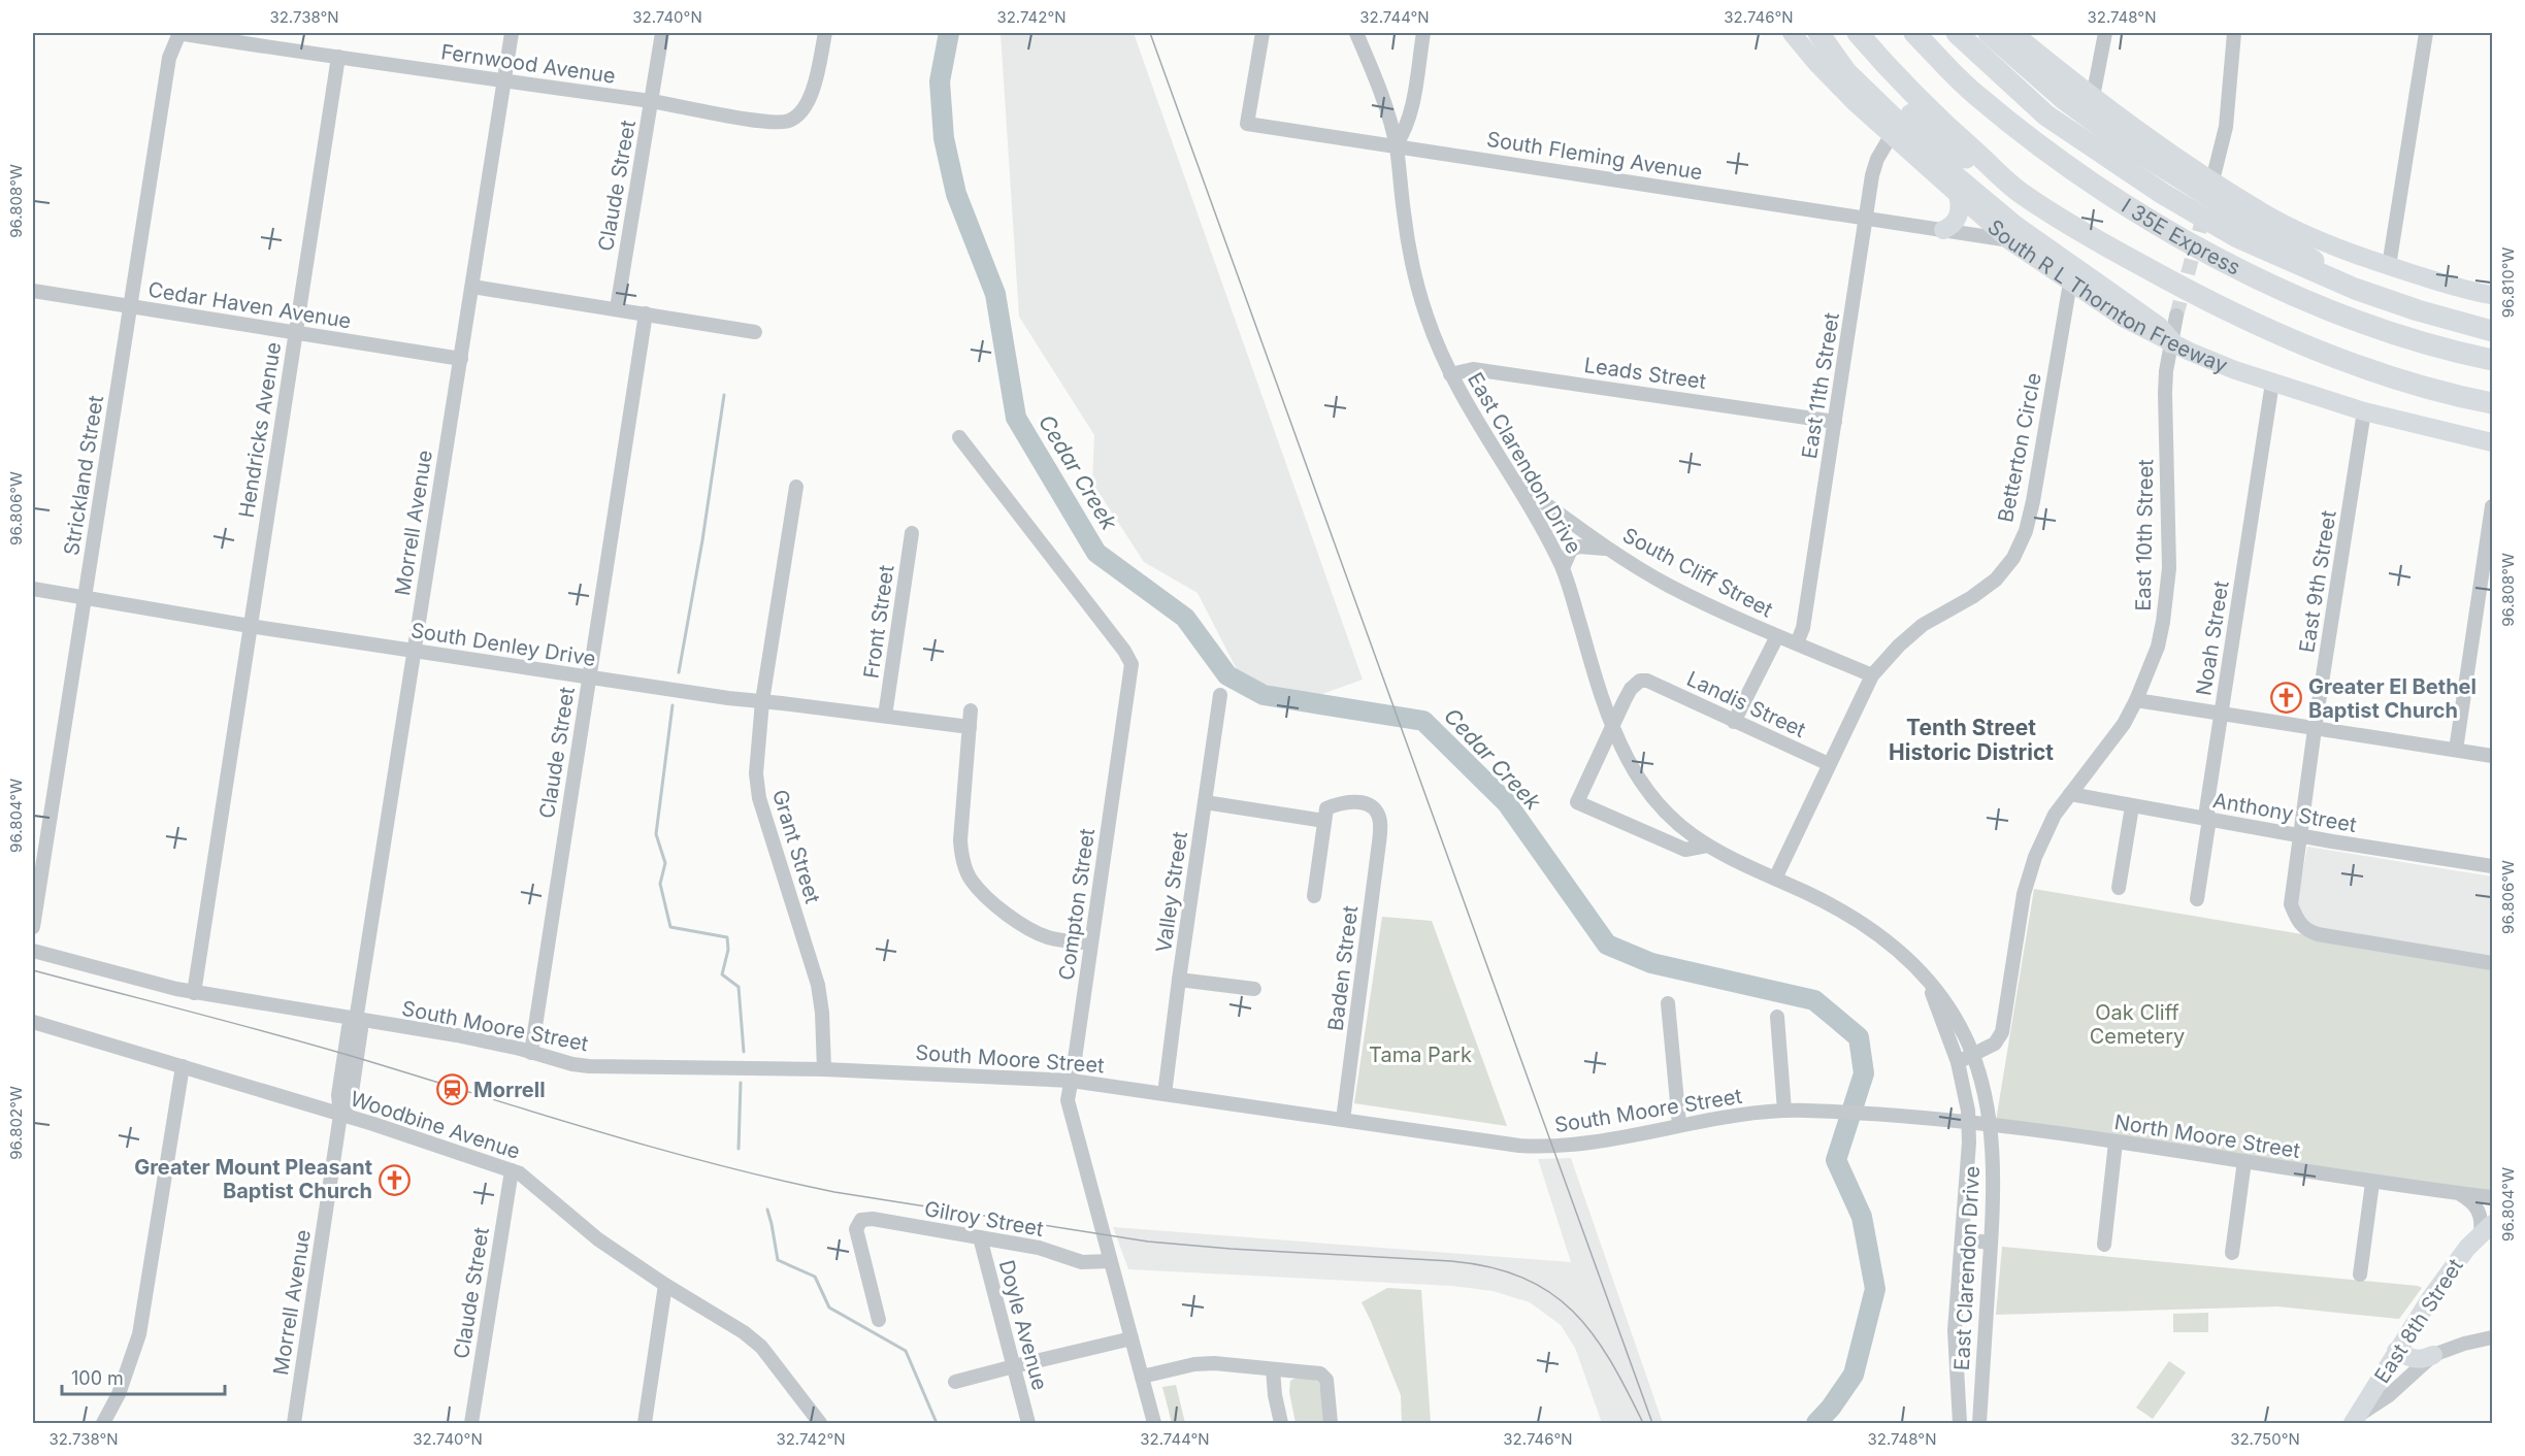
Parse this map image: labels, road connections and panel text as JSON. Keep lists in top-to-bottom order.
{
  "streets": {
    "highway": ["I 35E Express", "South R L Thornton Freeway"],
    "main road": ["East 8th Street"],
    "street": [
      "Fernwood Avenue",
      "South Fleming Avenue",
      "Claude Street",
      "Cedar Haven Avenue",
      "Leads Street",
      "East 11th Street",
      "Hendricks Avenue",
      "Betterton Circle",
      "East Clarendon Drive",
      "Strickland Street",
      "Morrell Avenue",
      "East 10th Street",
      "South Cliff Street",
      "East 9th Street",
      "Front Street",
      "Noah Street",
      "South Denley Drive",
      "Landis Street",
      "Anthony Street",
      "Grant Street",
      "Valley Street",
      "Compton Street",
      "Baden Street",
      "South Moore Street",
      "Woodbine Avenue",
      "North Moore Street",
      "Gilroy Street",
      "Doyle Avenue"
    ]
  },
  "crossings": [
    ["Fernwood Avenue", "Claude Street"],
    ["Fernwood Avenue", "Hendricks Avenue"],
    ["Fernwood Avenue", "Strickland Street"],
    ["Fernwood Avenue", "Morrell Avenue"],
    ["South Fleming Avenue", "South R L Thornton Freeway"],
    ["South Fleming Avenue", "East 11th Street"],
    ["South Fleming Avenue", "East Clarendon Drive"],
    ["Claude Street", "South Denley Drive"],
    ["Claude Street", "South Moore Street"],
    ["Claude Street", "Woodbine Avenue"],
    ["South R L Thornton Freeway", "East 11th Street"],
    ["South R L Thornton Freeway", "Betterton Circle"],
    ["South R L Thornton Freeway", "East 10th Street"],
    ["South R L Thornton Freeway", "East 9th Street"],
    ["South R L Thornton Freeway", "Noah Street"],
    ["Cedar Haven Avenue", "Hendricks Avenue"],
    ["Cedar Haven Avenue", "Strickland Street"],
    ["Cedar Haven Avenue", "Morrell Avenue"],
    ["Leads Street", "East 11th Street"],
    ["Leads Street", "East Clarendon Drive"],
    ["East 11th Street", "South Cliff Street"],
    ["Hendricks Avenue", "South Denley Drive"],
    ["Hendricks Avenue", "South Moore Street"],
    ["Betterton Circle", "East Clarendon Drive"],
    ["Betterton Circle", "South Cliff Street"],
    ["Betterton Circle", "Landis Street"],
    ["East Clarendon Drive", "East 10th Street"],
    ["East Clarendon Drive", "South Cliff Street"],
    ["East Clarendon Drive", "Landis Street"],
    ["East Clarendon Drive", "South Moore Street"],
    ["East Clarendon Drive", "North Moore Street"],
    ["Strickland Street", "South Denley Drive"],
    ["Morrell Avenue", "South Denley Drive"],
    ["Morrell Avenue", "South Moore Street"],
    ["Morrell Avenue", "Woodbine Avenue"],
    ["East 10th Street", "Anthony Street"],
    ["East 9th Street", "Anthony Street"],
    ["Front Street", "South Denley Drive"],
    ["Noah Street", "Anthony Street"],
    ["South Denley Drive", "Grant Street"],
    ["Grant Street", "South Moore Street"],
    ["Valley Street", "South Moore Street"],
    ["Compton Street", "South Moore Street"],
    ["Compton Street", "Gilroy Street"],
    ["Baden Street", "South Moore Street"],
    ["South Moore Street", "North Moore Street"],
    ["Gilroy Street", "Doyle Avenue"]
  ],
  "districts": ["Tenth Street Historic District"],
  "water": ["Cedar Creek"],
  "parks": ["Oak Cliff Cemetery", "Tama Park"],
  "places": {
    "church": ["Greater El Bethel Baptist Church", "Greater Mount Pleasant Baptist Church"],
    "station": ["Morrell"]
  },
  "scale_bar": "100 m",
  "coordinates": [
    "32.738°N",
    "32.740°N",
    "32.742°N",
    "32.744°N",
    "32.746°N",
    "32.748°N",
    "96.808°W",
    "96.810°W",
    "96.806°W",
    "96.804°W",
    "96.802°W",
    "32.750°N"
  ]
}
